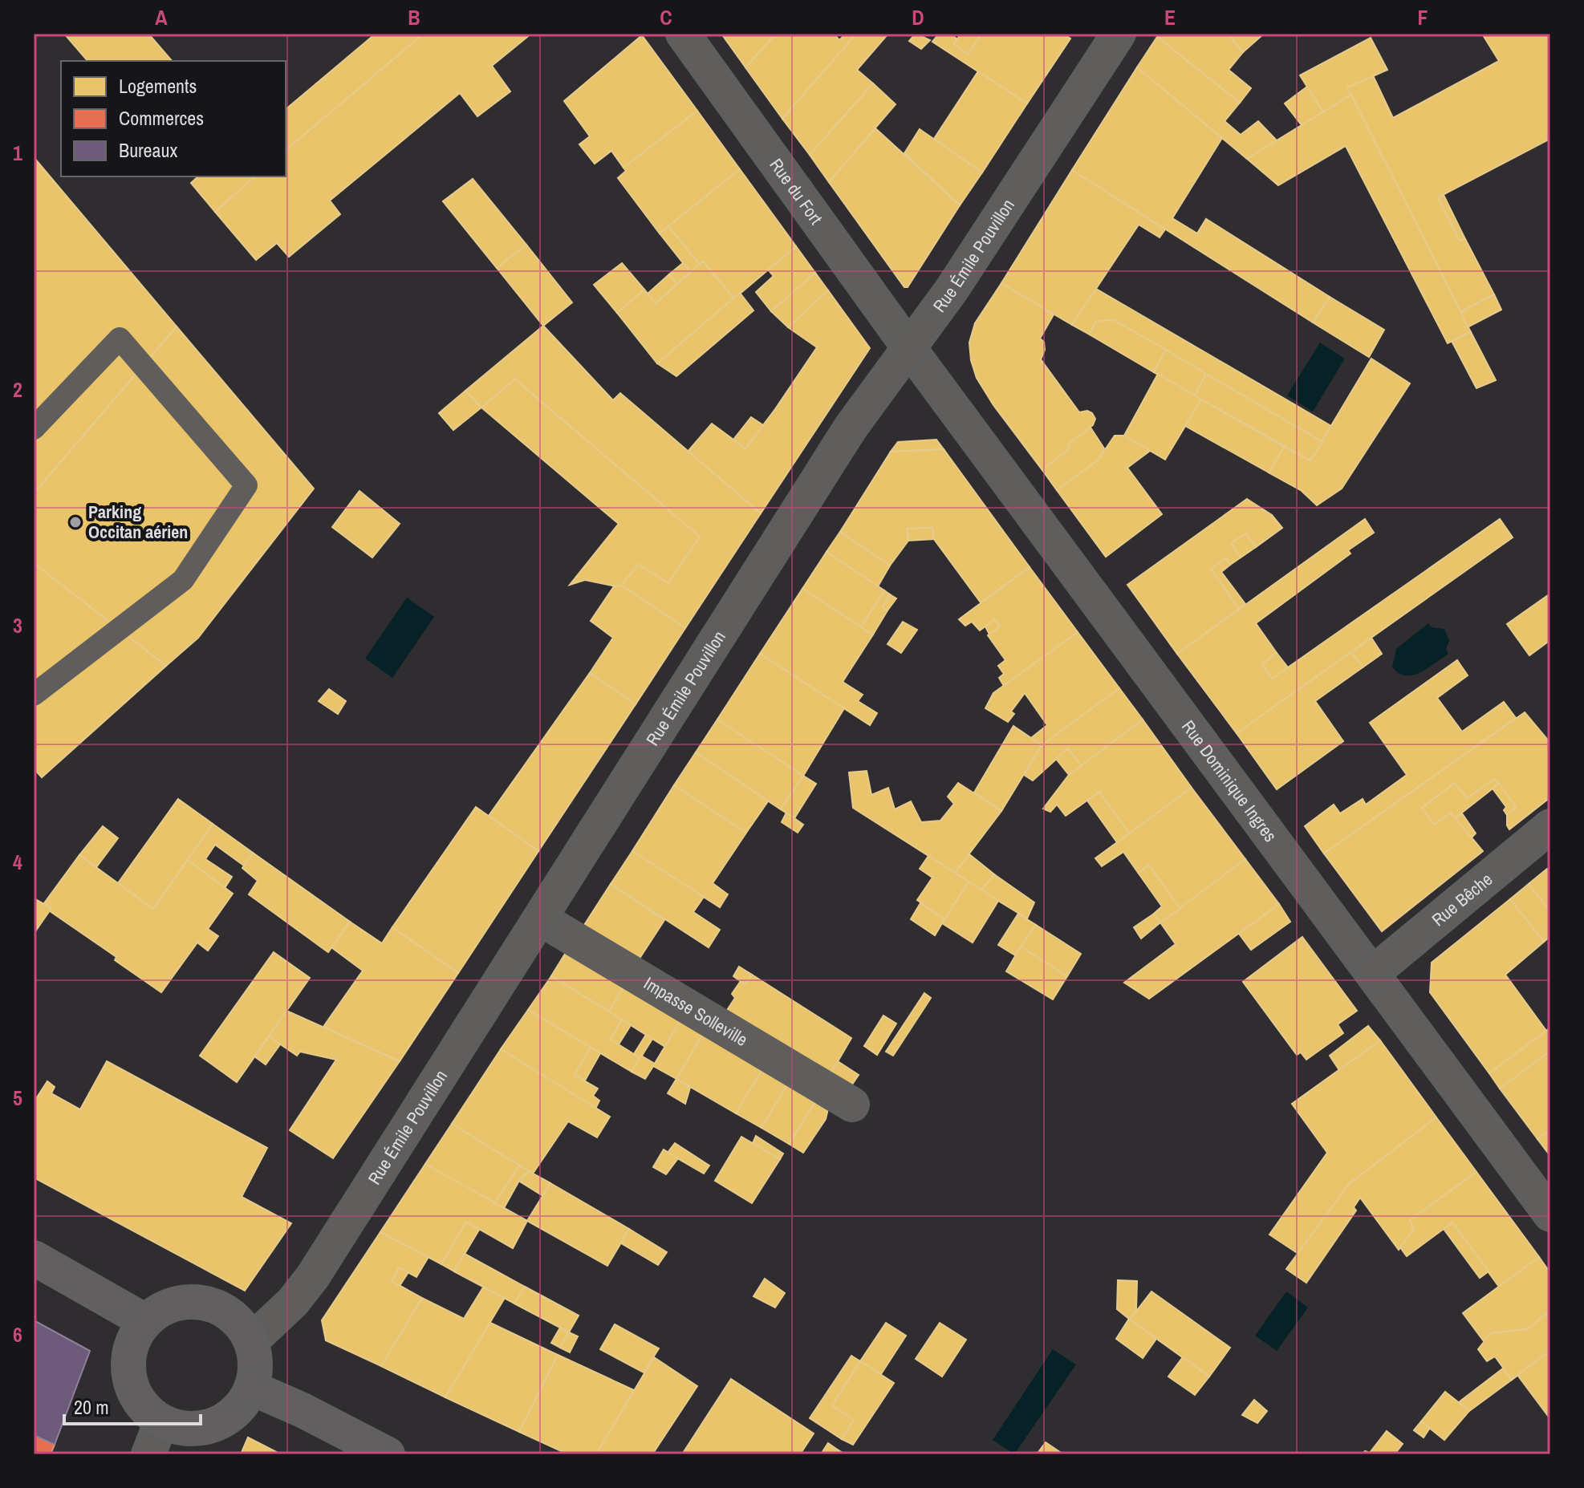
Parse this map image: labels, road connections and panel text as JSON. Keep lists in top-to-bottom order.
{
  "streets": {
    "street": [
      "Rue du Fort",
      "Rue Émile Pouvillon",
      "Rue Dominique Ingres",
      "Rue Bêche",
      "Impasse Solleville"
    ]
  },
  "crossings": [
    ["Rue du Fort", "Rue Émile Pouvillon"],
    ["Rue du Fort", "Rue Dominique Ingres"],
    ["Rue Émile Pouvillon", "Rue Dominique Ingres"],
    ["Rue Émile Pouvillon", "Impasse Solleville"],
    ["Rue Dominique Ingres", "Rue Bêche"]
  ],
  "places": ["Parking Occitan aérien"],
  "legend": ["Logements", "Commerces", "Bureaux"],
  "scale_bar": "20 m",
  "grid": {
    "columns": [
      "A",
      "B",
      "C",
      "D",
      "E",
      "F"
    ],
    "rows": [
      "1",
      "2",
      "3",
      "4",
      "5",
      "6"
    ]
  }
}
